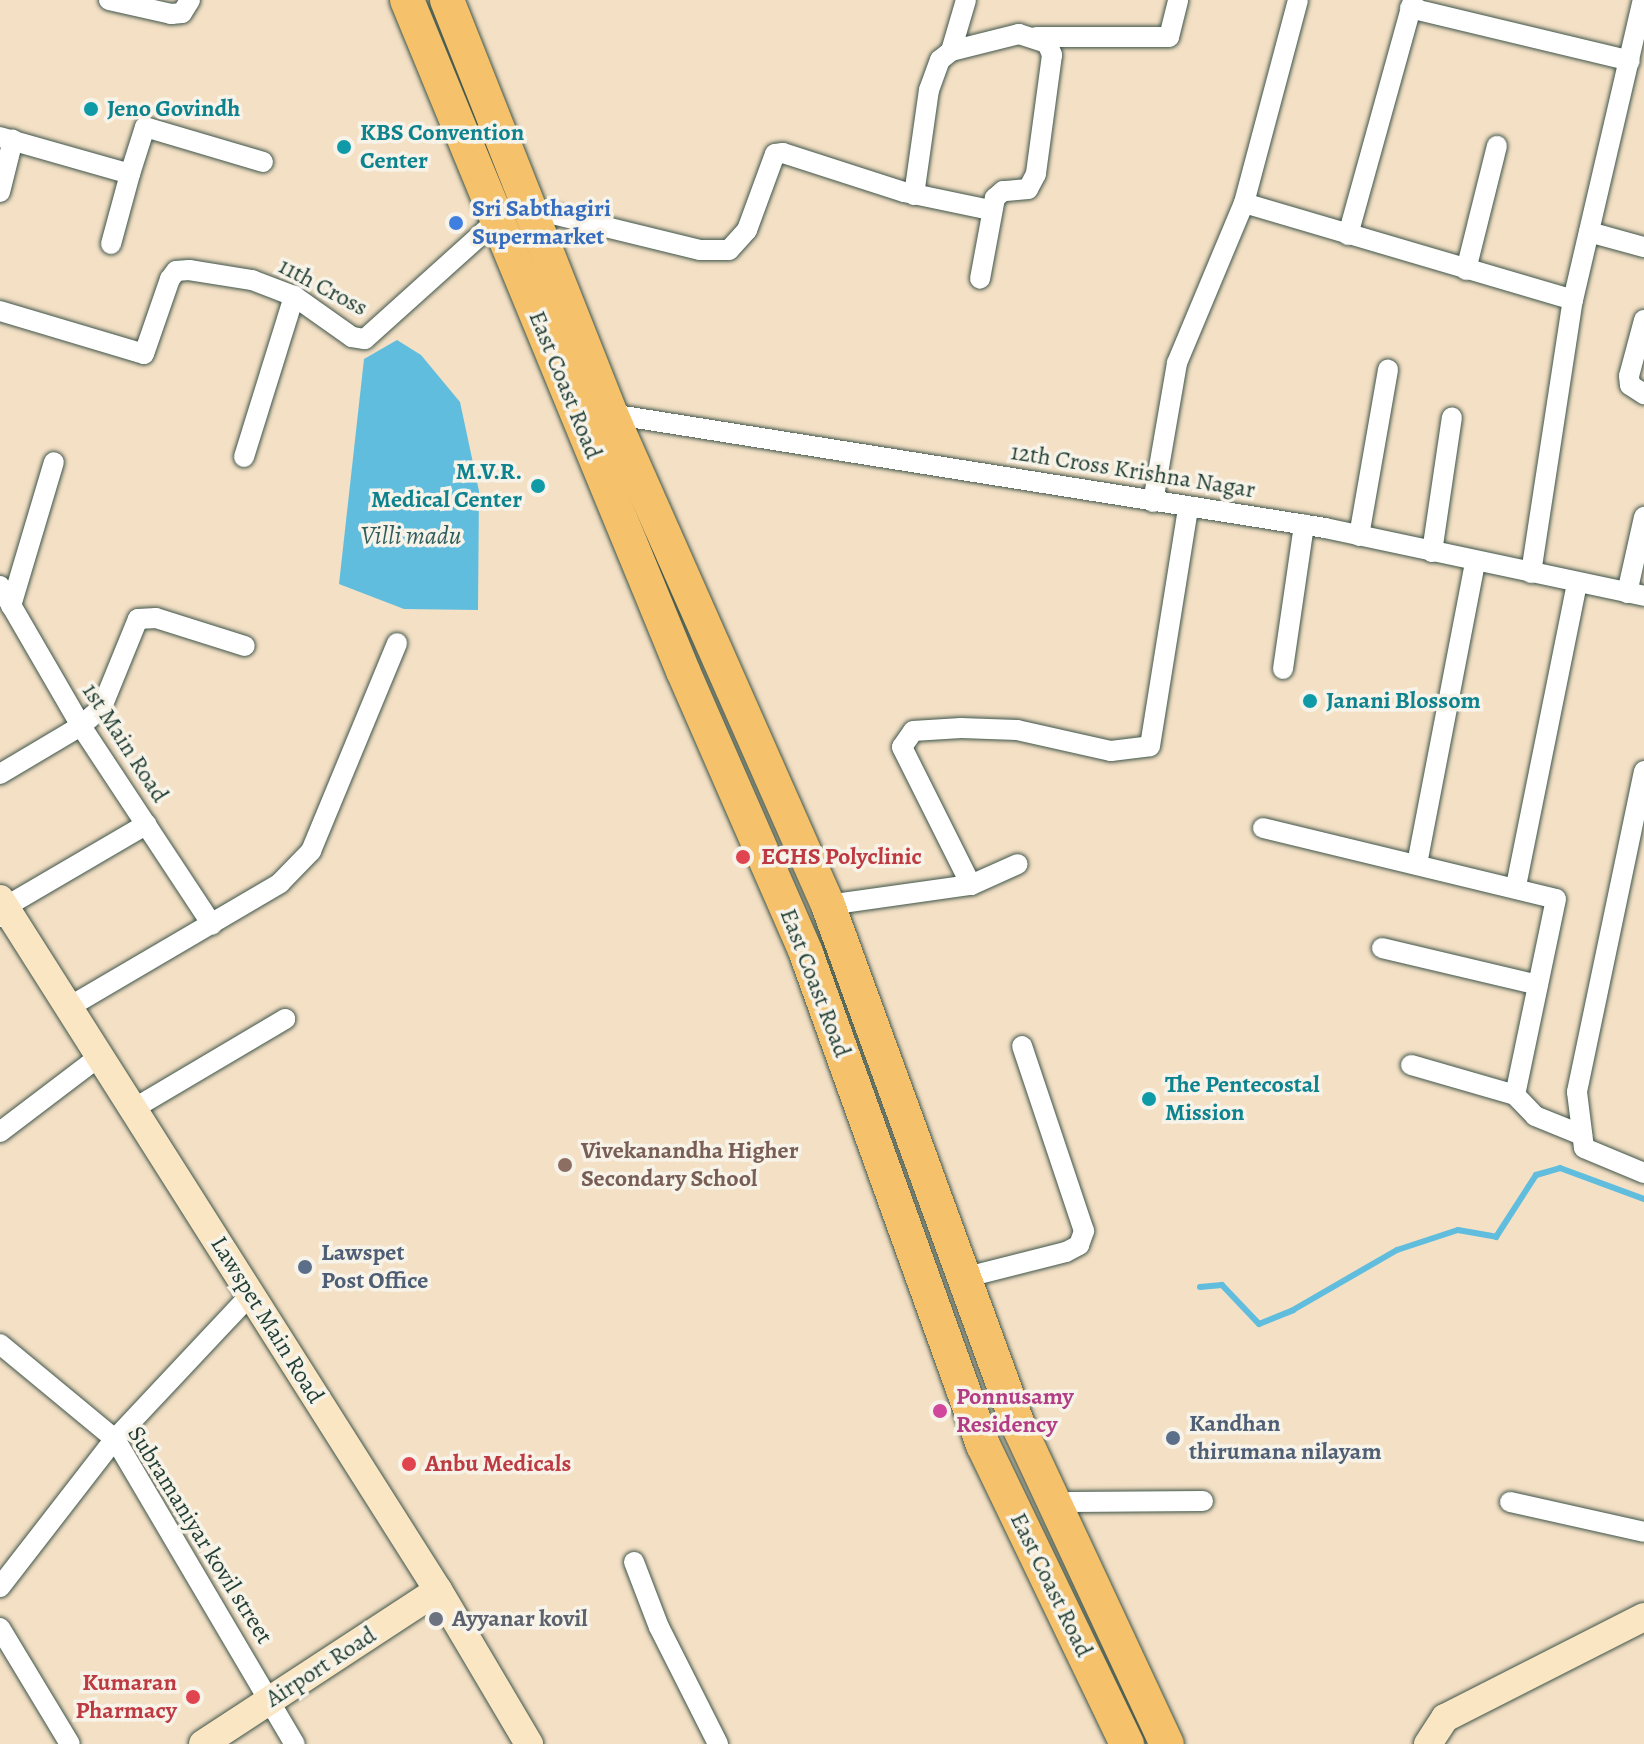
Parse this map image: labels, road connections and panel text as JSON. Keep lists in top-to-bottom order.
{
  "streets": {
    "highway": ["East Coast Road"],
    "street": [
      "11th Cross",
      "12th Cross Krishna Nagar",
      "1st Main Road",
      "Lawspet Main Road",
      "Subramaniyar kovil street",
      "Airport Road"
    ]
  },
  "crossings": [
    ["11th Cross", "East Coast Road"],
    ["East Coast Road", "12th Cross Krishna Nagar"],
    ["Lawspet Main Road", "Airport Road"],
    ["Subramaniyar kovil street", "Airport Road"]
  ],
  "water": ["Villi madu"],
  "places": [
    "Jeno Govindh",
    "KBS Convention Center",
    "Sri Sabthagiri Supermarket",
    "M.V.R. Medical Center",
    "Janani Blossom",
    "ECHS Polyclinic",
    "The Pentecostal Mission",
    "Vivekanandha Higher Secondary School",
    "Lawspet Post Office",
    "Ponnusamy Residency",
    "Kandhan thirumana nilayam",
    "Anbu Medicals",
    "Ayyanar kovil",
    "Kumaran Pharmacy"
  ]
}
